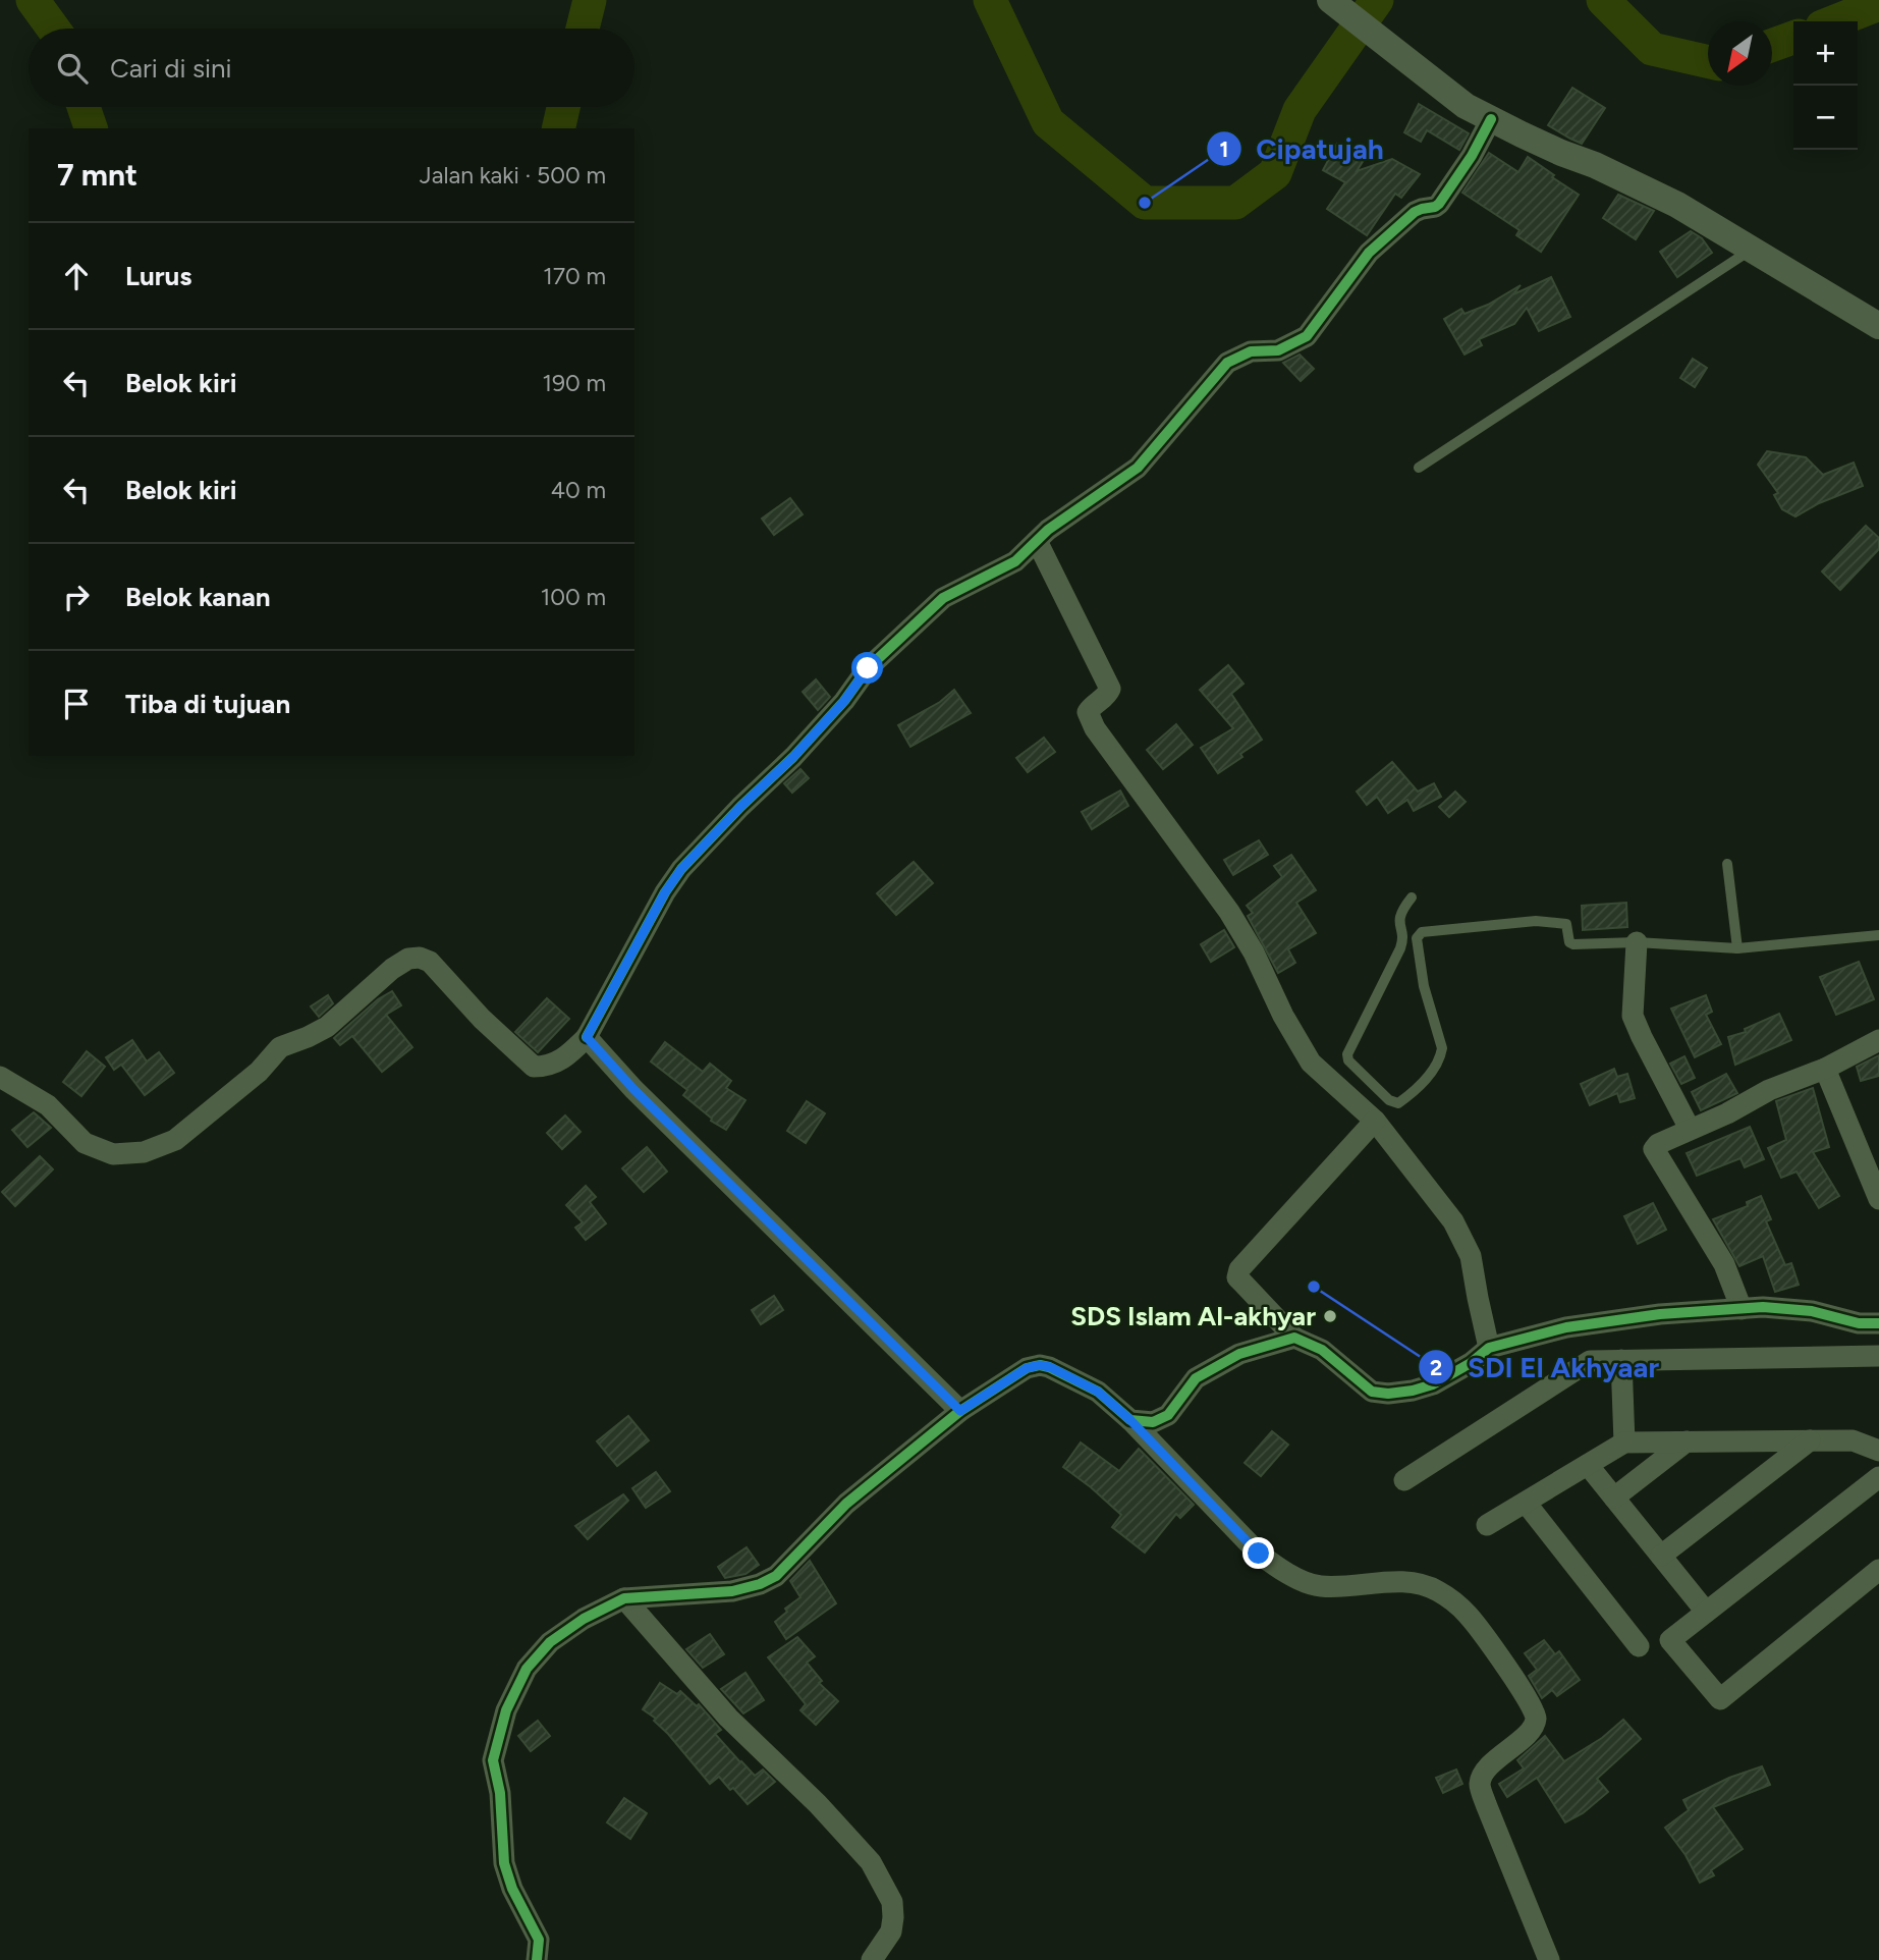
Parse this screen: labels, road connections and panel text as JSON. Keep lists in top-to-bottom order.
{
  "places": ["Cipatujah", "SDI El Akhyaar", "SDS Islam Al-akhyar"],
  "north": "bottom left",
  "page": {
    "map_buttons": ["+", "−"],
    "search": "Cari di sini",
    "heading": ["7 mnt", "Jalan kaki · 500 m"],
    "list": [
      ["Lurus", "170 m"],
      ["Belok kiri", "190 m"],
      ["Belok kiri", "40 m"],
      ["Belok kanan", "100 m"],
      "Tiba di tujuan"
    ]
  }
}
